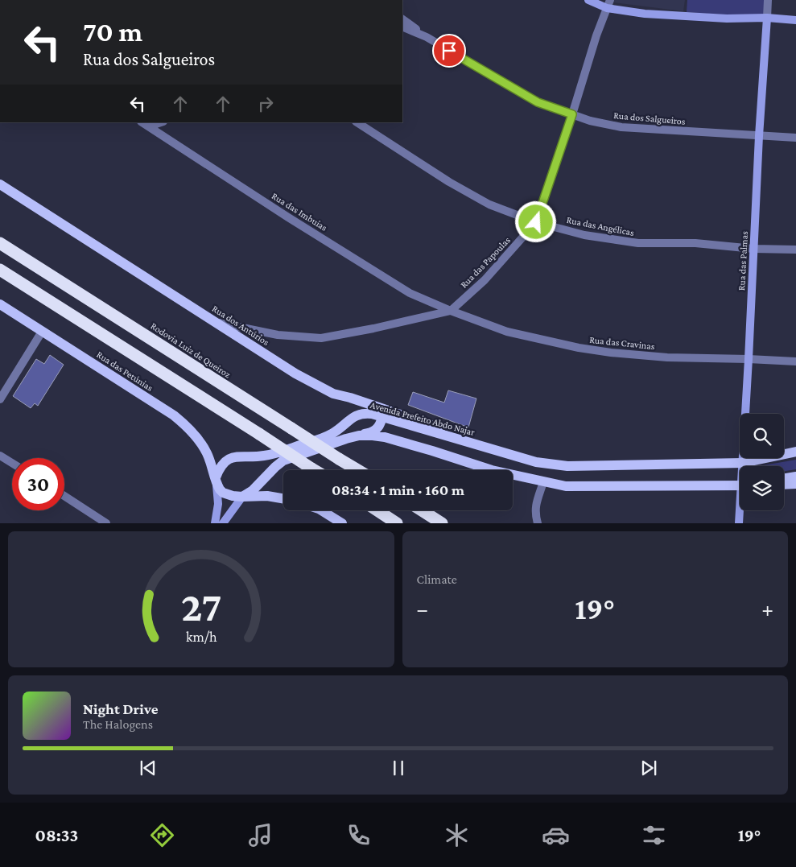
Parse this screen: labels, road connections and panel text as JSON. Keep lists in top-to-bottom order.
{
  "streets": {
    "highway": ["Rodovia Luiz de Queiroz"],
    "main road": [
      "Rua das Palmas",
      "Rua dos Antúrios",
      "Rua das Petúnias",
      "Avenida Prefeito Abdo Najar"
    ],
    "street": [
      "Rua dos Salgueiros",
      "Rua das Imbuias",
      "Rua das Angélicas",
      "Rua das Papoulas",
      "Rua das Cravinas"
    ]
  },
  "crossings": [
    ["Rua dos Salgueiros", "Rua das Palmas"],
    ["Rua dos Salgueiros", "Rua das Papoulas"],
    ["Rua das Imbuias", "Rua das Papoulas"],
    ["Rua das Imbuias", "Rua das Cravinas"],
    ["Rua das Angélicas", "Rua das Palmas"],
    ["Rua das Angélicas", "Rua das Papoulas"],
    ["Rua das Palmas", "Rua das Cravinas"],
    ["Rua das Palmas", "Avenida Prefeito Abdo Najar"],
    ["Rua das Papoulas", "Rua dos Antúrios"],
    ["Rua das Papoulas", "Rua das Cravinas"],
    ["Rua dos Antúrios", "Avenida Prefeito Abdo Najar"],
    ["Rua das Petúnias", "Avenida Prefeito Abdo Najar"]
  ],
  "page": {
    "turn": ["70 m", "Rua dos Salgueiros"],
    "limit": "30",
    "trip": "08:34 · 1 min · 160 m",
    "tile": "Climate",
    "heat": ["−", "19°", "+"],
    "song": ["Night Drive", "The Halogens"],
    "tabs": ["08:33", "19°"],
    "gauge": ["27", "km/h"]
  }
}
